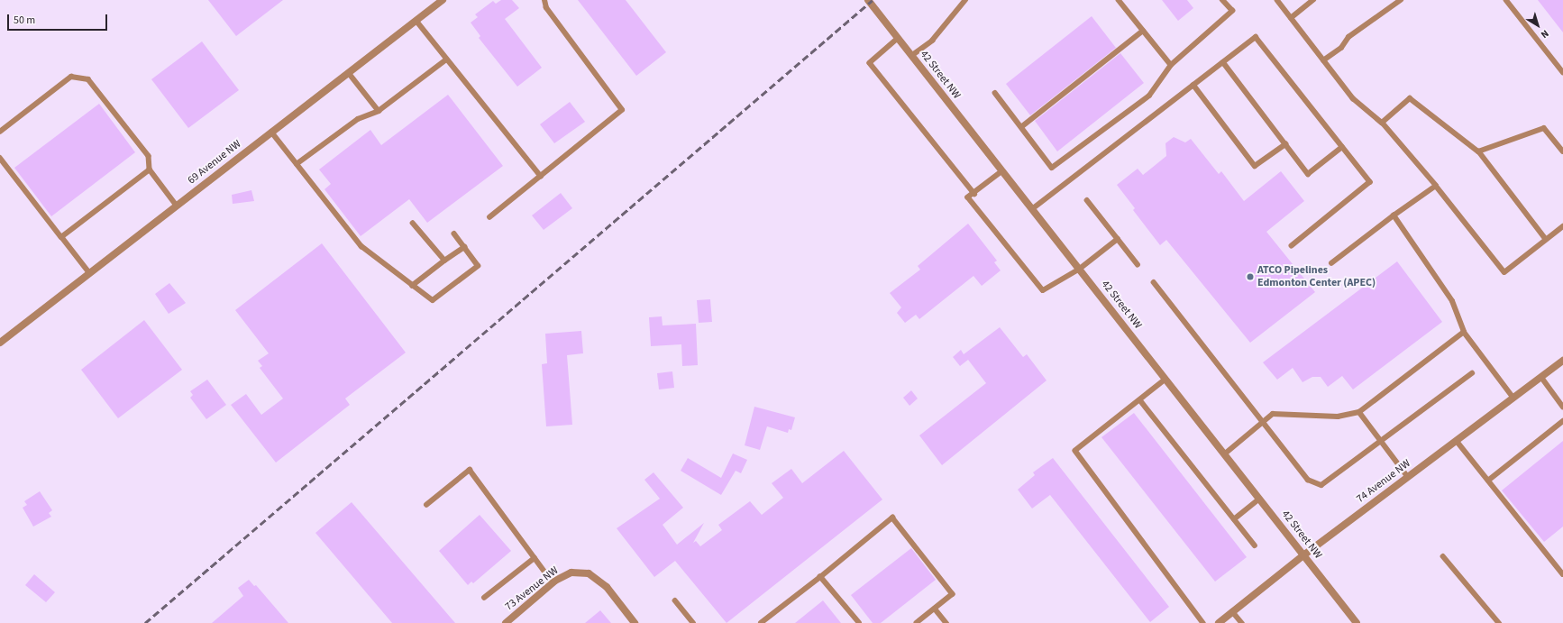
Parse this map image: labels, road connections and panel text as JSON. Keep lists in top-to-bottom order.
{
  "streets": {
    "street": [
      "42 Street NW",
      "69 Avenue NW",
      "74 Avenue NW",
      "73 Avenue NW"
    ]
  },
  "crossings": [
    ["42 Street NW", "74 Avenue NW"]
  ],
  "places": ["ATCO Pipelines Edmonton Center (APEC)"],
  "scale_bar": "50 m",
  "north": "bottom right"
}
